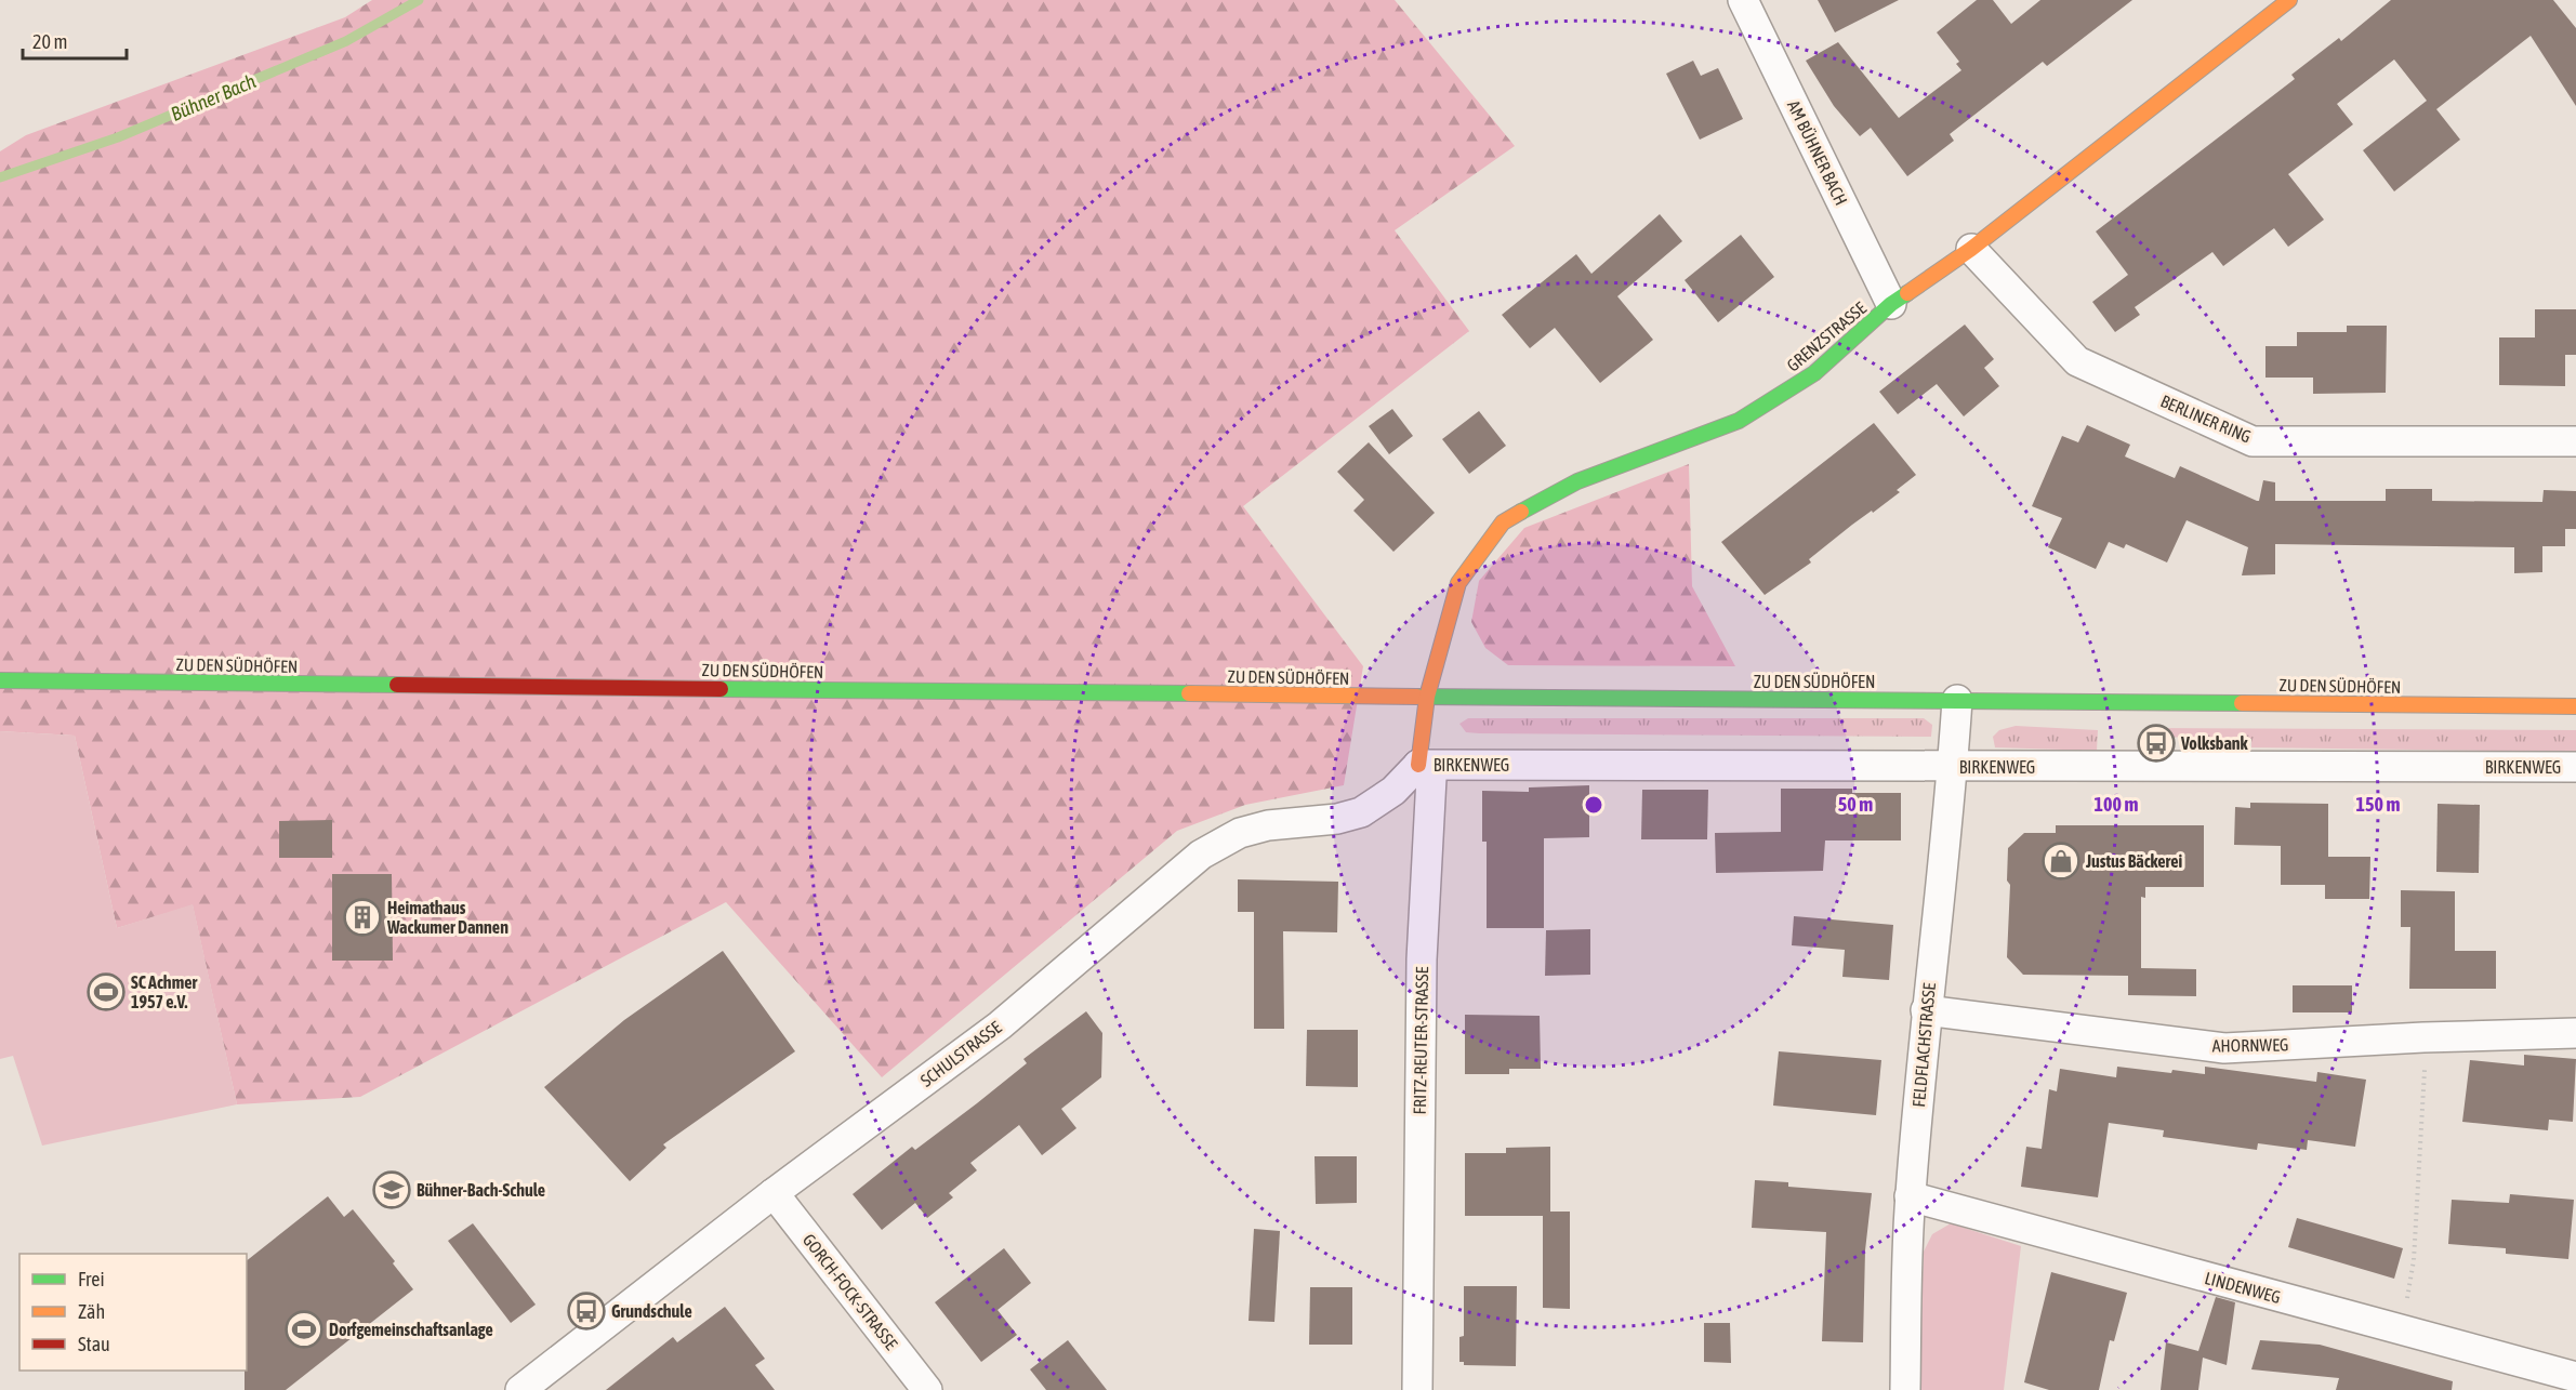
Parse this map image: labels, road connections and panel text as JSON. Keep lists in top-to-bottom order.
{
  "streets": {
    "street": [
      "AM BÜHNER BACH",
      "GRENZSTRASSE",
      "BERLINER RING",
      "ZU DEN SÜDHÖFEN",
      "BIRKENWEG",
      "FRITZ-REUTER-STRASSE",
      "FELDFLACHSTRASSE",
      "AHORNWEG",
      "SCHULSTRASSE",
      "LINDENWEG",
      "GORCH-FOCK-STRASSE"
    ]
  },
  "crossings": [
    ["AM BÜHNER BACH", "GRENZSTRASSE"],
    ["GRENZSTRASSE", "BERLINER RING"],
    ["GRENZSTRASSE", "ZU DEN SÜDHÖFEN"],
    ["ZU DEN SÜDHÖFEN", "FELDFLACHSTRASSE"],
    ["BIRKENWEG", "FRITZ-REUTER-STRASSE"],
    ["BIRKENWEG", "FELDFLACHSTRASSE"],
    ["BIRKENWEG", "SCHULSTRASSE"],
    ["FRITZ-REUTER-STRASSE", "SCHULSTRASSE"],
    ["FELDFLACHSTRASSE", "AHORNWEG"],
    ["FELDFLACHSTRASSE", "LINDENWEG"],
    ["SCHULSTRASSE", "GORCH-FOCK-STRASSE"]
  ],
  "water": ["Bühner Bach"],
  "places": {
    "bus stop": ["Volksbank", "Grundschule"],
    "shop": ["Justus Bäckerei"],
    "building": ["Heimathaus Wackumer Dannen"],
    "sports": ["SC Achmer 1957 e.V.", "Dorfgemeinschaftsanlage"],
    "school or university": ["Bühner-Bach-Schule"]
  },
  "legend": ["Frei", "Zäh", "Stau"],
  "scale_bar": "20 m",
  "rings": ["50 m", "100 m", "150 m"]
}
